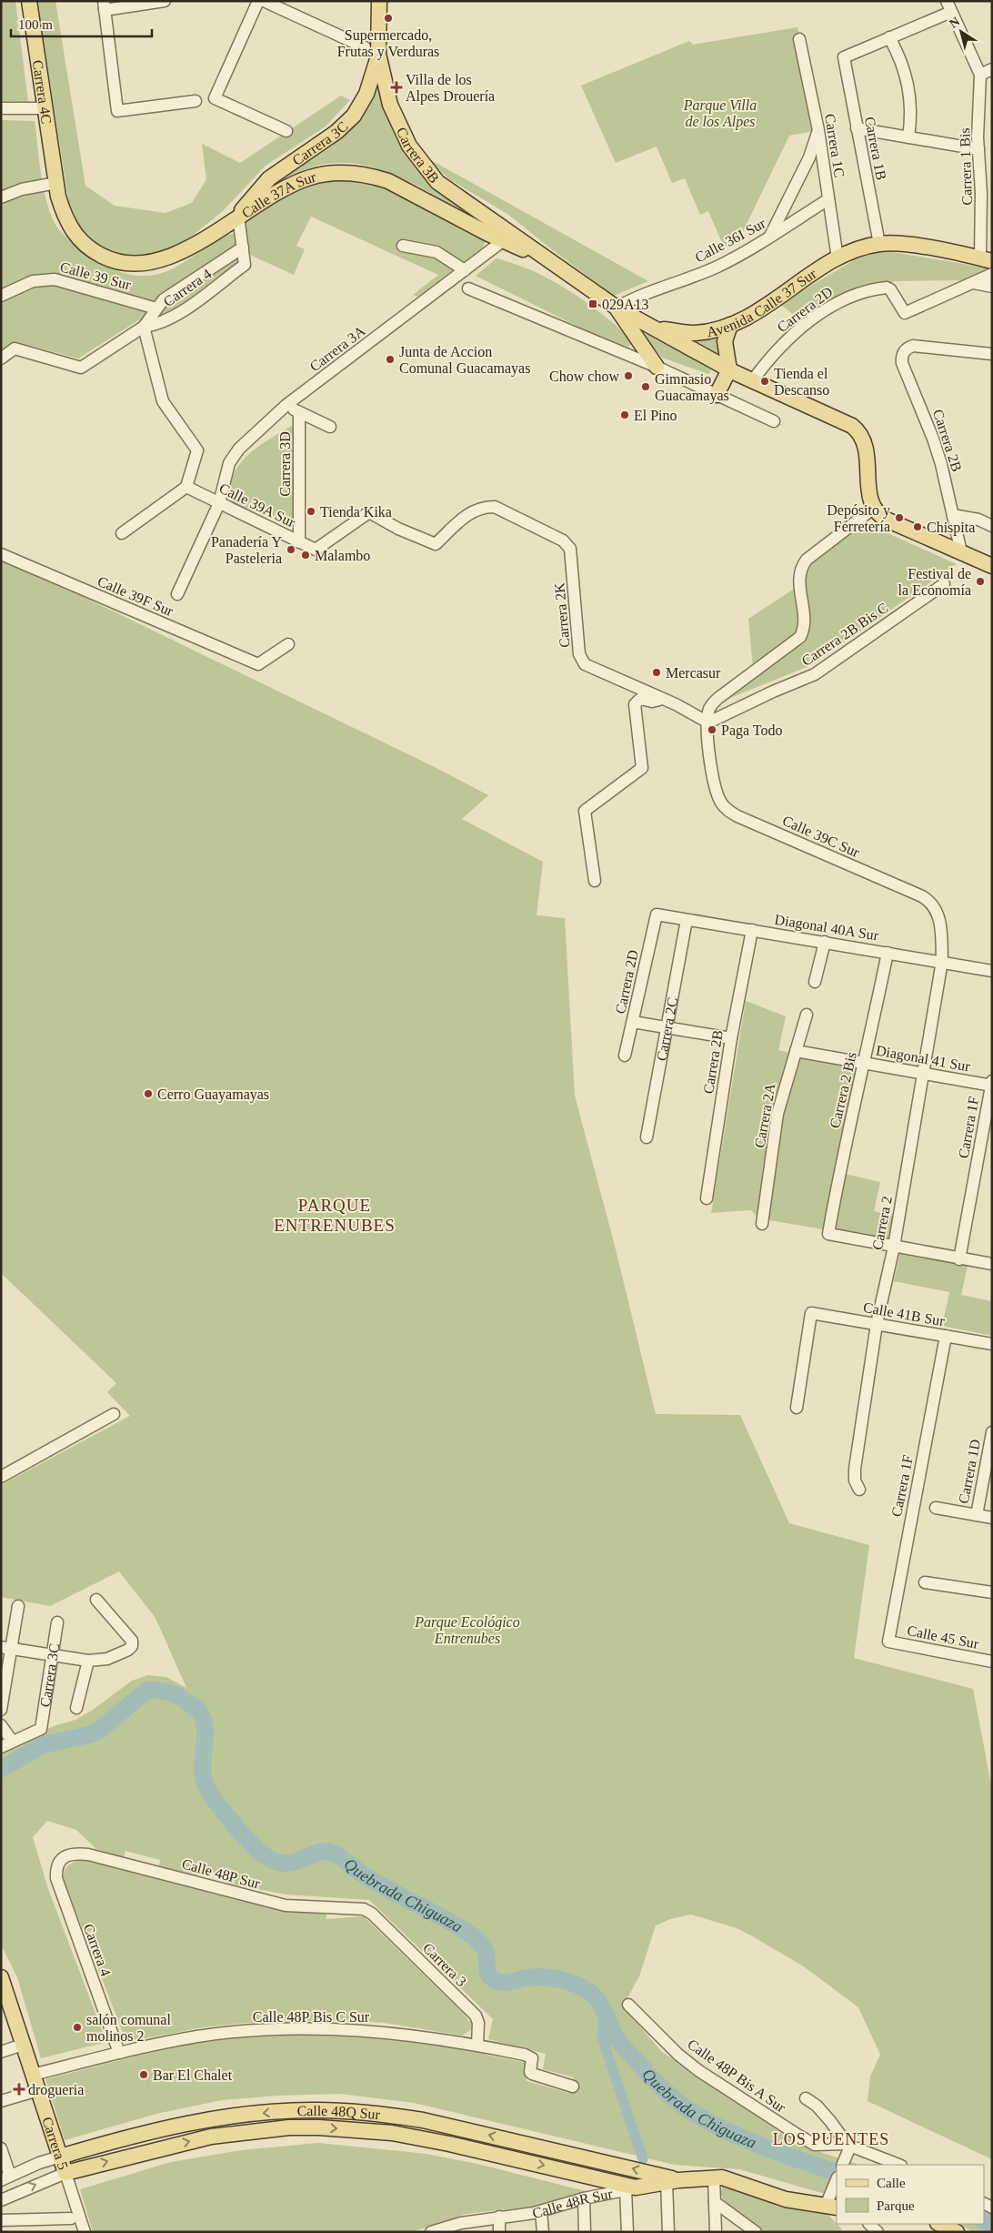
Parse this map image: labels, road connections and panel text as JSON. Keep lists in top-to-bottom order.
{
  "streets": {
    "main road": [
      "Carrera 4C",
      "Carrera 3C",
      "Carrera 3B",
      "Calle 37A Sur",
      "Avenida Calle 37 Sur",
      "Calle 48Q Sur",
      "Carrera 5",
      "Calle 48R Sur"
    ],
    "street": [
      "Carrera 1C",
      "Carrera 1B",
      "Carrera 1 Bis",
      "Calle 36I Sur",
      "Calle 39 Sur",
      "Carrera 4",
      "Carrera 2D",
      "Carrera 3A",
      "Carrera 2B",
      "Carrera 3D",
      "Calle 39A Sur",
      "Calle 39F Sur",
      "Carrera 2K",
      "Carrera 2B Bis C",
      "Calle 39C Sur",
      "Diagonal 40A Sur",
      "Carrera 2C",
      "Diagonal 41 Sur",
      "Carrera 2 Bis",
      "Carrera 2A",
      "Carrera 1F",
      "Carrera 2",
      "Calle 41B Sur",
      "Carrera 1D",
      "Calle 45 Sur",
      "Calle 48P Sur",
      "Carrera 3",
      "Calle 48P Bis C Sur",
      "Calle 48P Bis A Sur"
    ]
  },
  "crossings": [
    ["Carrera 4C", "Calle 37A Sur"],
    ["Carrera 3C", "Carrera 3B"],
    ["Carrera 3C", "Calle 37A Sur"],
    ["Carrera 1C", "Calle 36I Sur"],
    ["Carrera 1C", "Avenida Calle 37 Sur"],
    ["Carrera 1B", "Avenida Calle 37 Sur"],
    ["Carrera 3B", "Calle 37A Sur"],
    ["Carrera 3B", "Avenida Calle 37 Sur"],
    ["Carrera 1 Bis", "Avenida Calle 37 Sur"],
    ["Calle 37A Sur", "Avenida Calle 37 Sur"],
    ["Calle 37A Sur", "Carrera 3A"],
    ["Calle 36I Sur", "Avenida Calle 37 Sur"],
    ["Carrera 4", "Calle 48P Sur"],
    ["Carrera 4", "Calle 48P Bis C Sur"],
    ["Carrera 2D", "Diagonal 40A Sur"],
    ["Carrera 3A", "Calle 39A Sur"],
    ["Carrera 2B", "Diagonal 40A Sur"],
    ["Carrera 3D", "Calle 39A Sur"],
    ["Calle 39A Sur", "Carrera 2K"],
    ["Carrera 2B Bis C", "Calle 39C Sur"],
    ["Calle 39C Sur", "Diagonal 40A Sur"],
    ["Calle 39C Sur", "Carrera 2"],
    ["Diagonal 40A Sur", "Carrera 2C"],
    ["Diagonal 40A Sur", "Carrera 2 Bis"],
    ["Diagonal 40A Sur", "Carrera 2"],
    ["Diagonal 41 Sur", "Carrera 2 Bis"],
    ["Diagonal 41 Sur", "Carrera 2A"],
    ["Diagonal 41 Sur", "Carrera 1F"],
    ["Diagonal 41 Sur", "Carrera 2"],
    ["Carrera 2 Bis", "Carrera 2"],
    ["Carrera 1F", "Calle 41B Sur"],
    ["Carrera 1F", "Calle 45 Sur"],
    ["Carrera 2", "Calle 41B Sur"],
    ["Calle 48P Sur", "Carrera 3"],
    ["Carrera 3", "Calle 48P Bis C Sur"],
    ["Calle 48P Bis C Sur", "Carrera 5"],
    ["Calle 48Q Sur", "Carrera 5"],
    ["Calle 48Q Sur", "Calle 48R Sur"]
  ],
  "districts": ["PARQUE ENTRENUBES", "LOS PUENTES"],
  "water": ["Quebrada Chiguaza"],
  "parks": ["Parque Villa de los Alpes", "Parque Ecológico Entrenubes"],
  "places": {
    "other": [
      "Supermercado, Frutas y Verduras",
      "Junta de Accion Comunal Guacamayas",
      "Chow chow",
      "Tienda el Descanso",
      "Gimnasio Guacamayas",
      "El Pino",
      "Tienda Kika",
      "Depósito y Ferretería",
      "Chispita",
      "Panadería Y Pasteleria",
      "Malambo",
      "Festival de la Economía",
      "Mercasur",
      "Paga Todo",
      "Cerro Guayamayas",
      "salón comunal molinos 2",
      "Bar El Chalet"
    ],
    "health": ["Villa de los Alpes Drouería", "drogueria"],
    "transit": ["029A13"]
  },
  "legend": ["Calle", "Parque"],
  "scale_bar": "100 m",
  "north": "top left"
}
